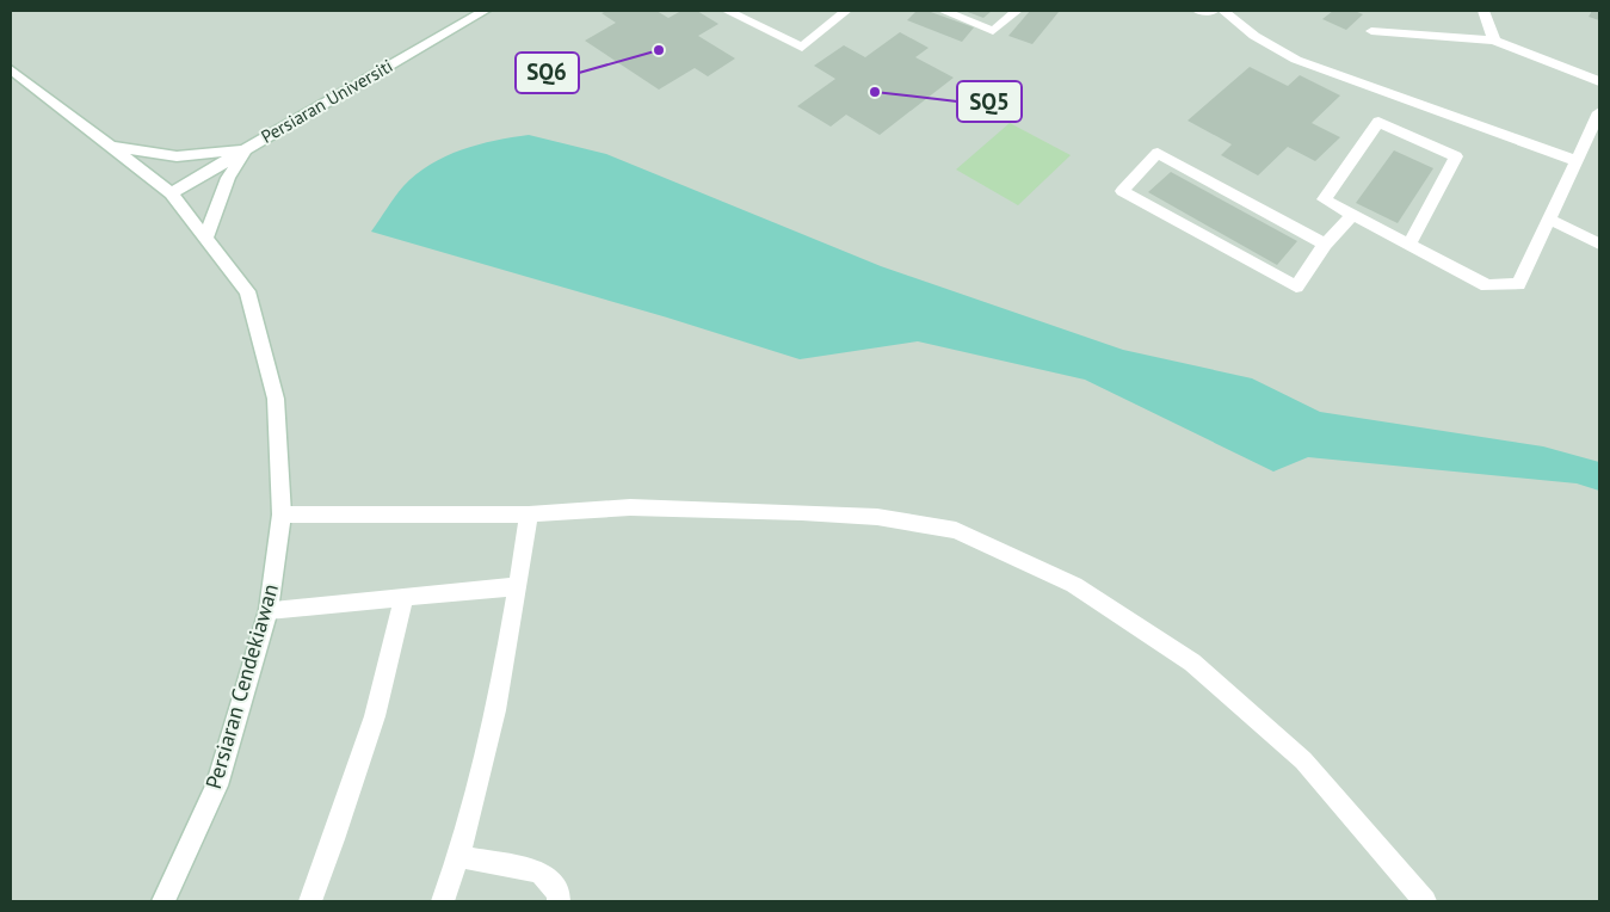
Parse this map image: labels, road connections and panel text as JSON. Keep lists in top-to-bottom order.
{
  "streets": {
    "street": ["Persiaran Universiti", "Persiaran Cendekiawan"]
  },
  "crossings": [
    ["Persiaran Universiti", "Persiaran Cendekiawan"]
  ],
  "places": ["SQ6", "SQ5"]
}
